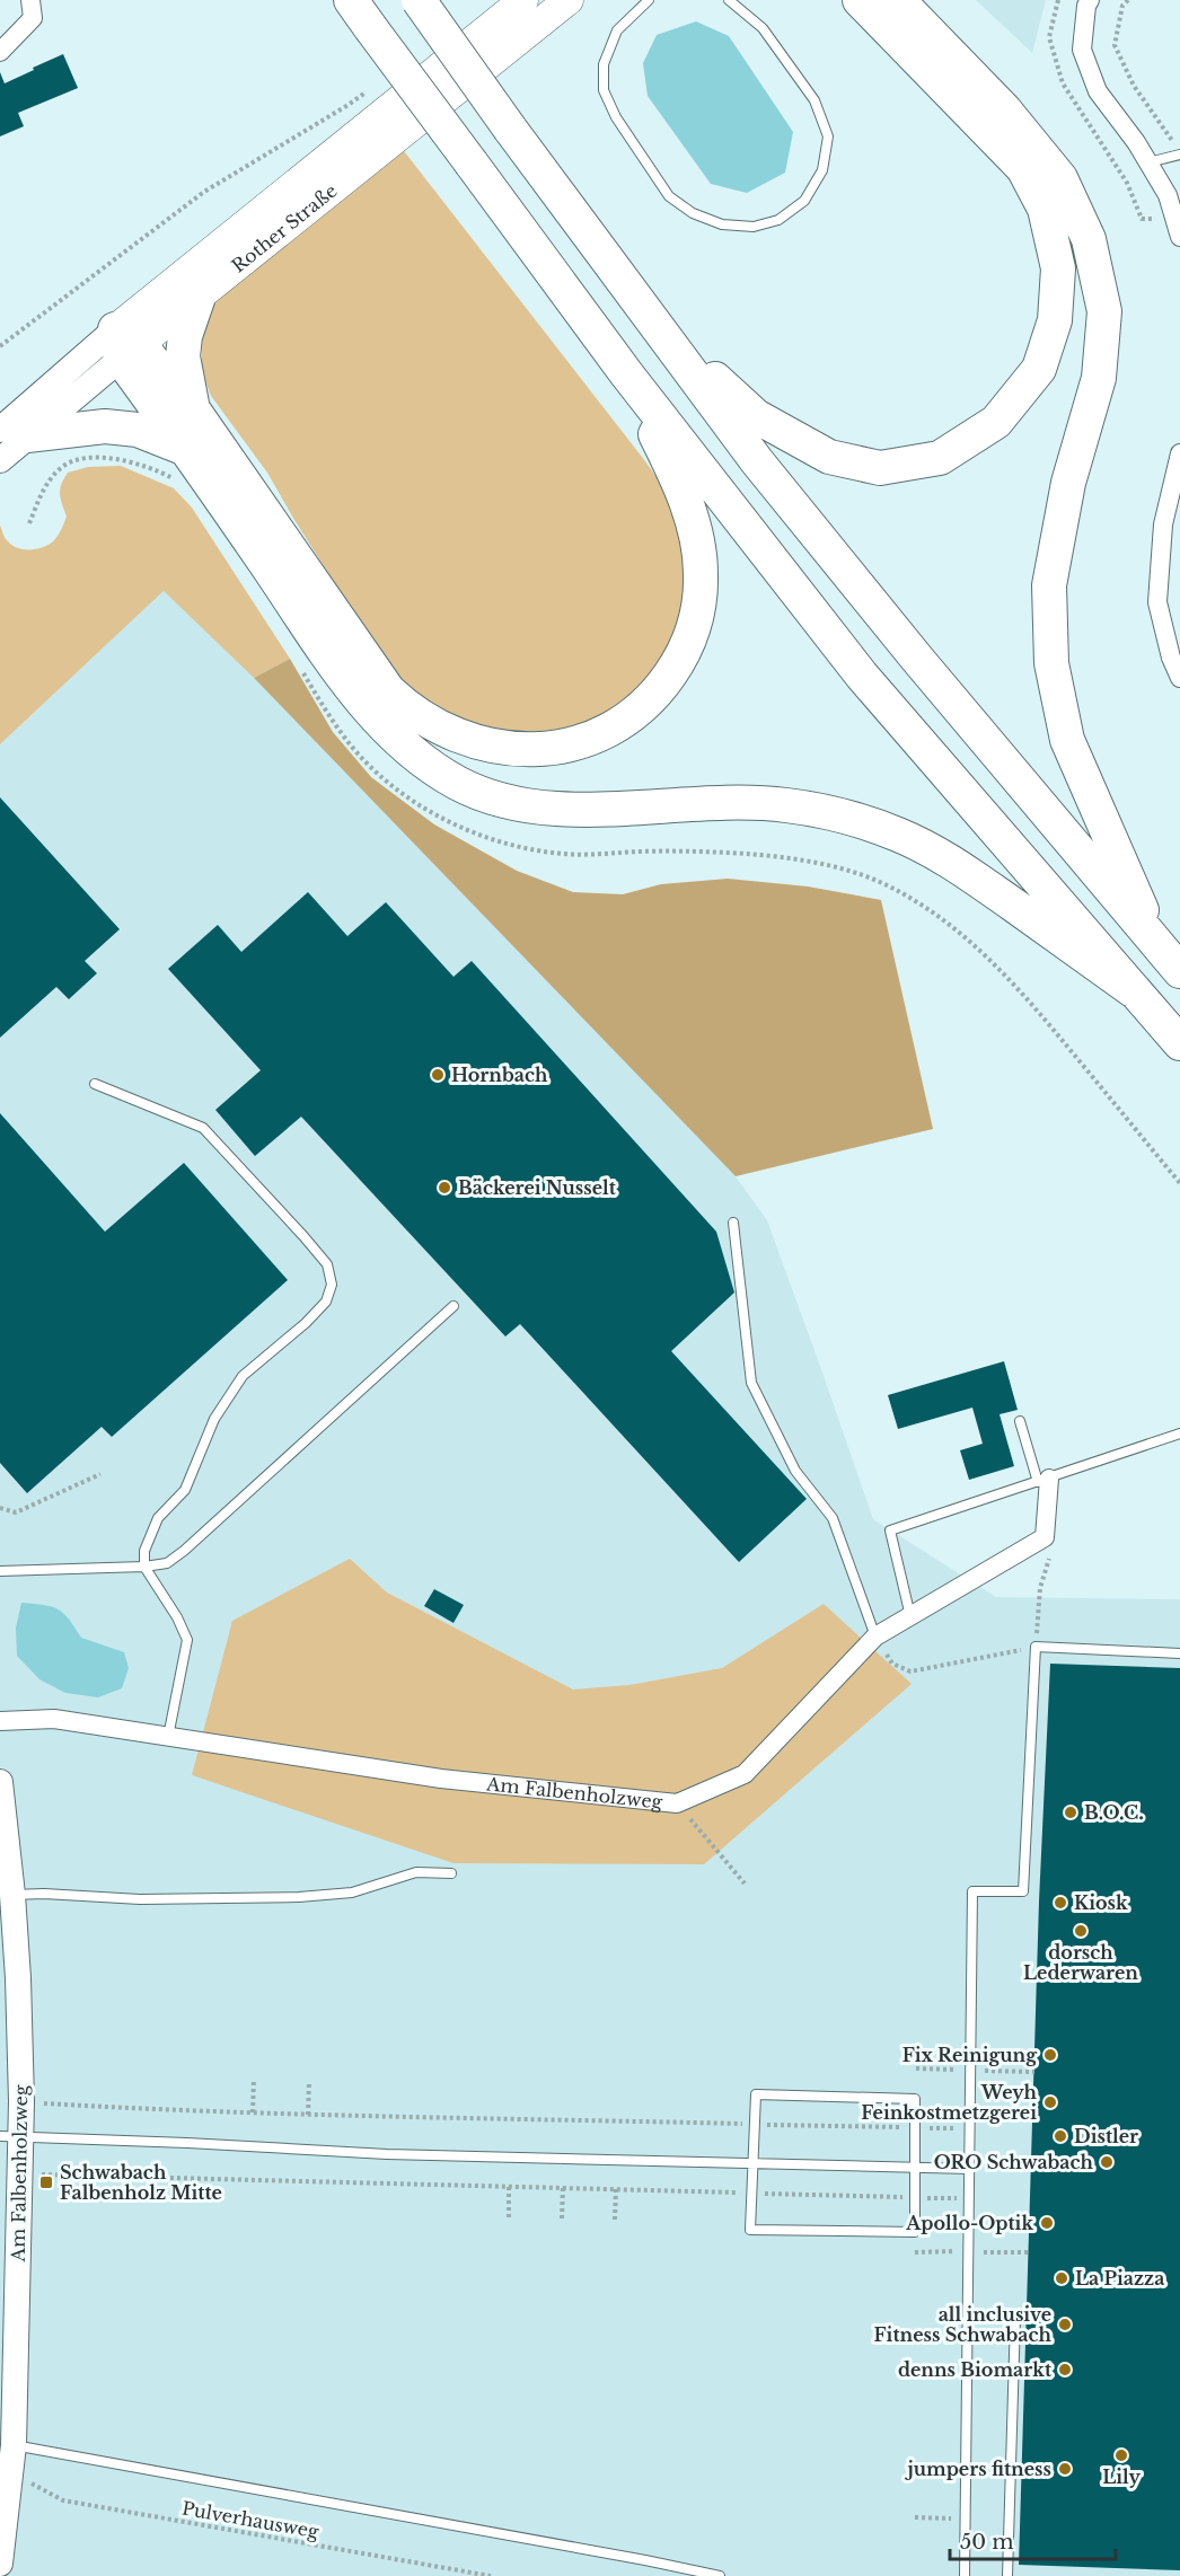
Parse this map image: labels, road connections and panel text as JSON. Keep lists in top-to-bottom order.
{
  "streets": {
    "main road": ["Rother Straße"],
    "street": ["Am Falbenholzweg"],
    "path": ["Pulverhausweg"]
  },
  "crossings": [
    ["Am Falbenholzweg", "Pulverhausweg"]
  ],
  "places": {
    "other": [
      "Hornbach",
      "Bäckerei Nusselt",
      "B.O.C.",
      "Kiosk",
      "dorsch Lederwaren",
      "Fix Reinigung",
      "Weyh Feinkostmetzgerei",
      "Distler",
      "ORO Schwabach",
      "Apollo-Optik",
      "La Piazza",
      "all inclusive Fitness Schwabach",
      "denns Biomarkt",
      "Lily",
      "jumpers fitness"
    ],
    "transit": ["Schwabach Falbenholz Mitte"]
  },
  "scale_bar": "50 m"
}
